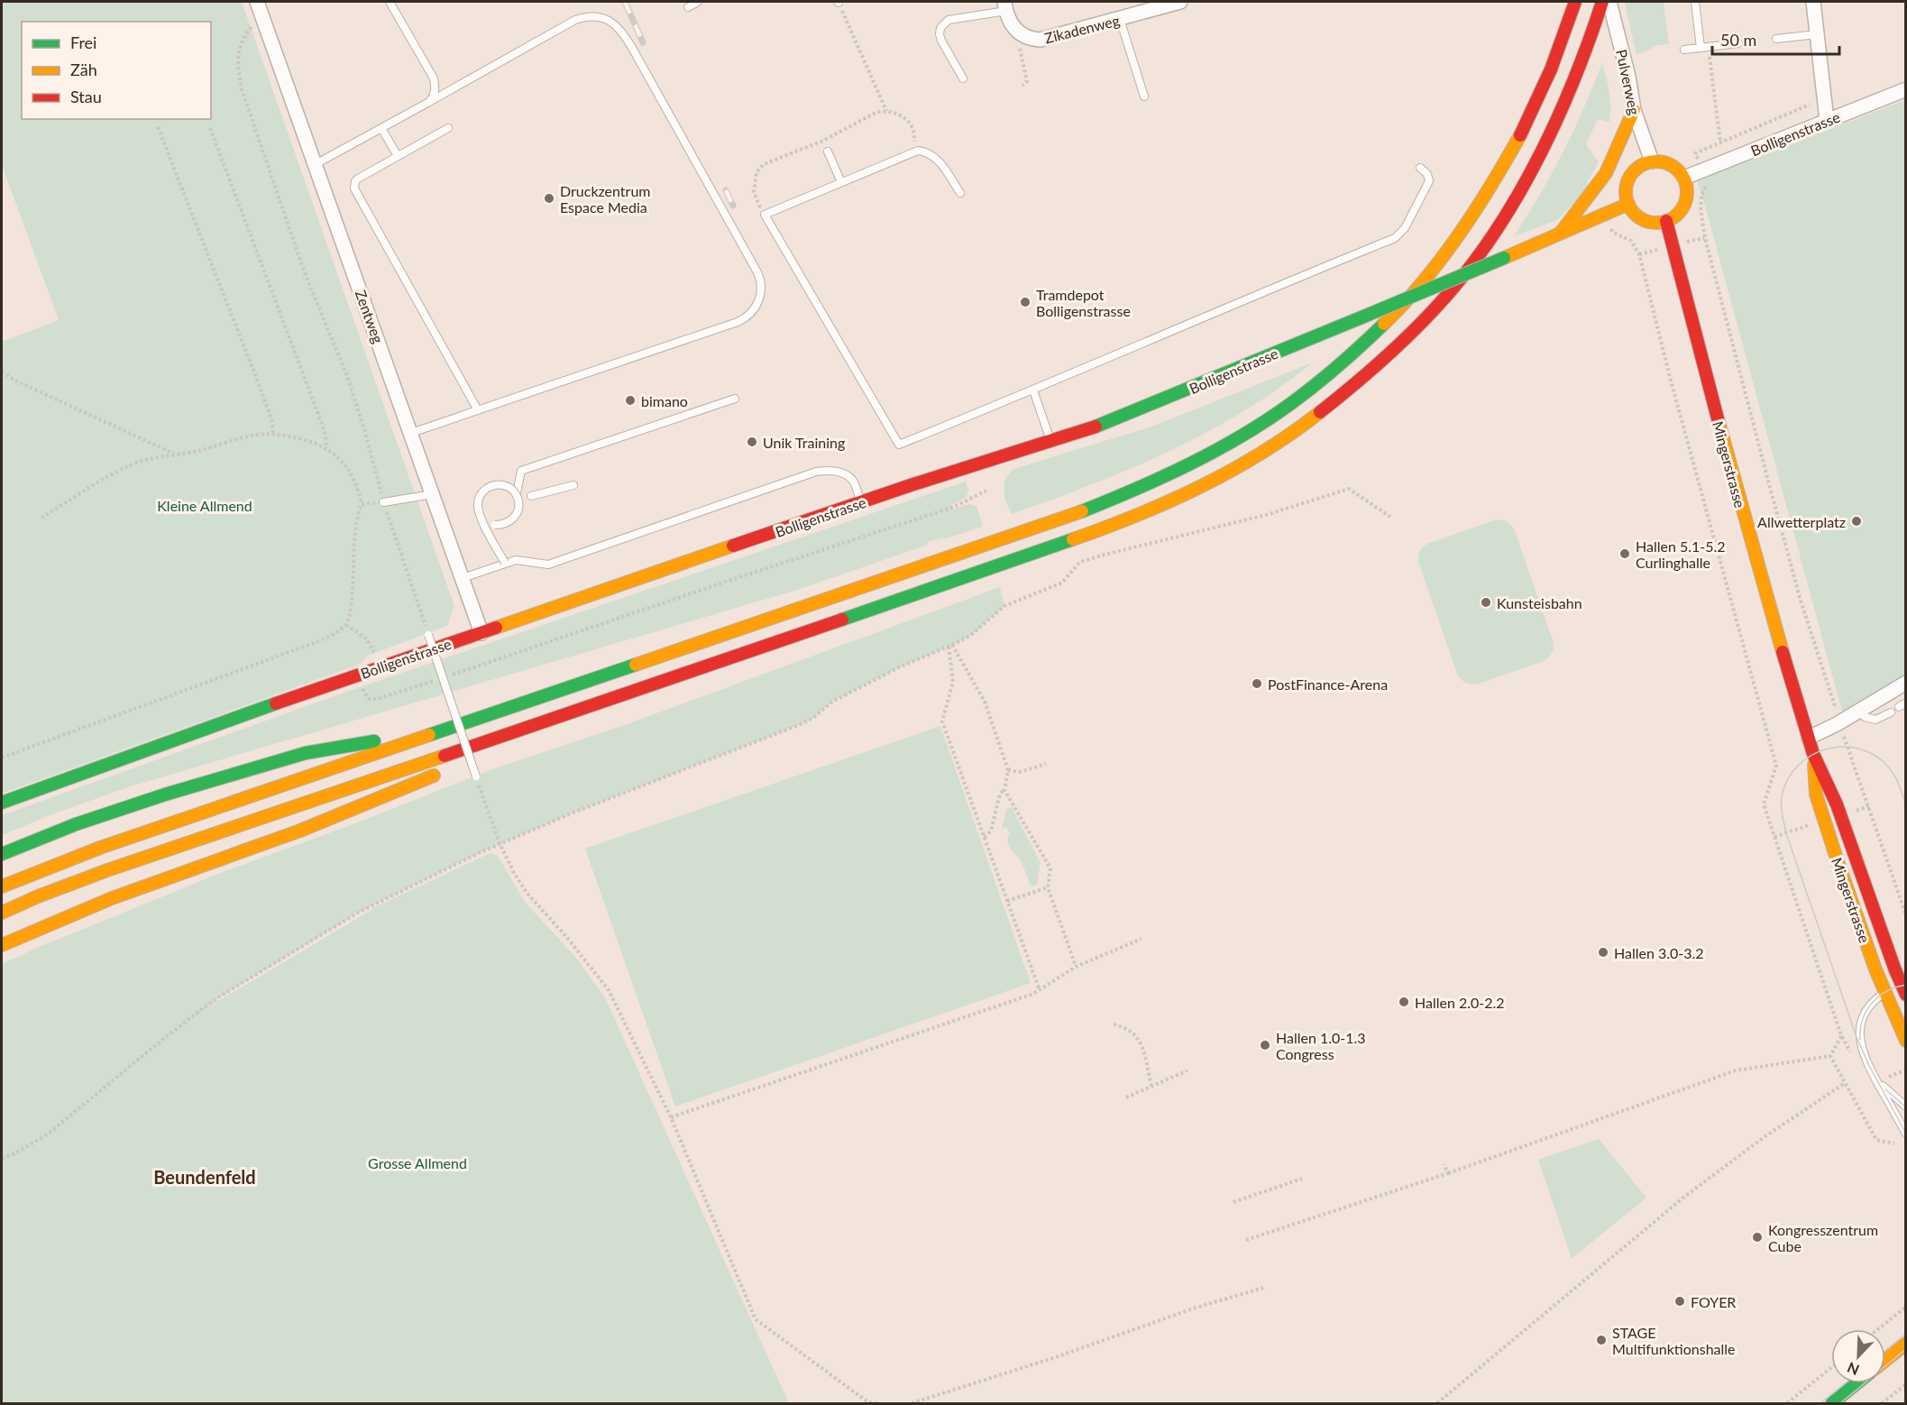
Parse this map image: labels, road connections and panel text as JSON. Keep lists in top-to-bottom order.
{
  "streets": {
    "main road": ["Bolligenstrasse", "Mingerstrasse"],
    "street": ["Zikadenweg", "Pulverweg", "Zentweg"]
  },
  "crossings": [
    ["Pulverweg", "Bolligenstrasse"],
    ["Pulverweg", "Mingerstrasse"],
    ["Bolligenstrasse", "Zentweg"],
    ["Bolligenstrasse", "Mingerstrasse"]
  ],
  "districts": ["Beundenfeld"],
  "parks": ["Kleine Allmend", "Grosse Allmend"],
  "places": [
    "Druckzentrum Espace Media",
    "Tramdepot Bolligenstrasse",
    "bimano",
    "Unik Training",
    "Allwetterplatz",
    "Hallen 5.1-5.2 Curlinghalle",
    "Kunsteisbahn",
    "PostFinance-Arena",
    "Hallen 3.0-3.2",
    "Hallen 2.0-2.2",
    "Hallen 1.0-1.3 Congress",
    "Kongresszentrum Cube",
    "FOYER",
    "STAGE Multifunktionshalle"
  ],
  "legend": ["Frei", "Zäh", "Stau"],
  "scale_bar": "50 m",
  "north": "bottom left"
}
